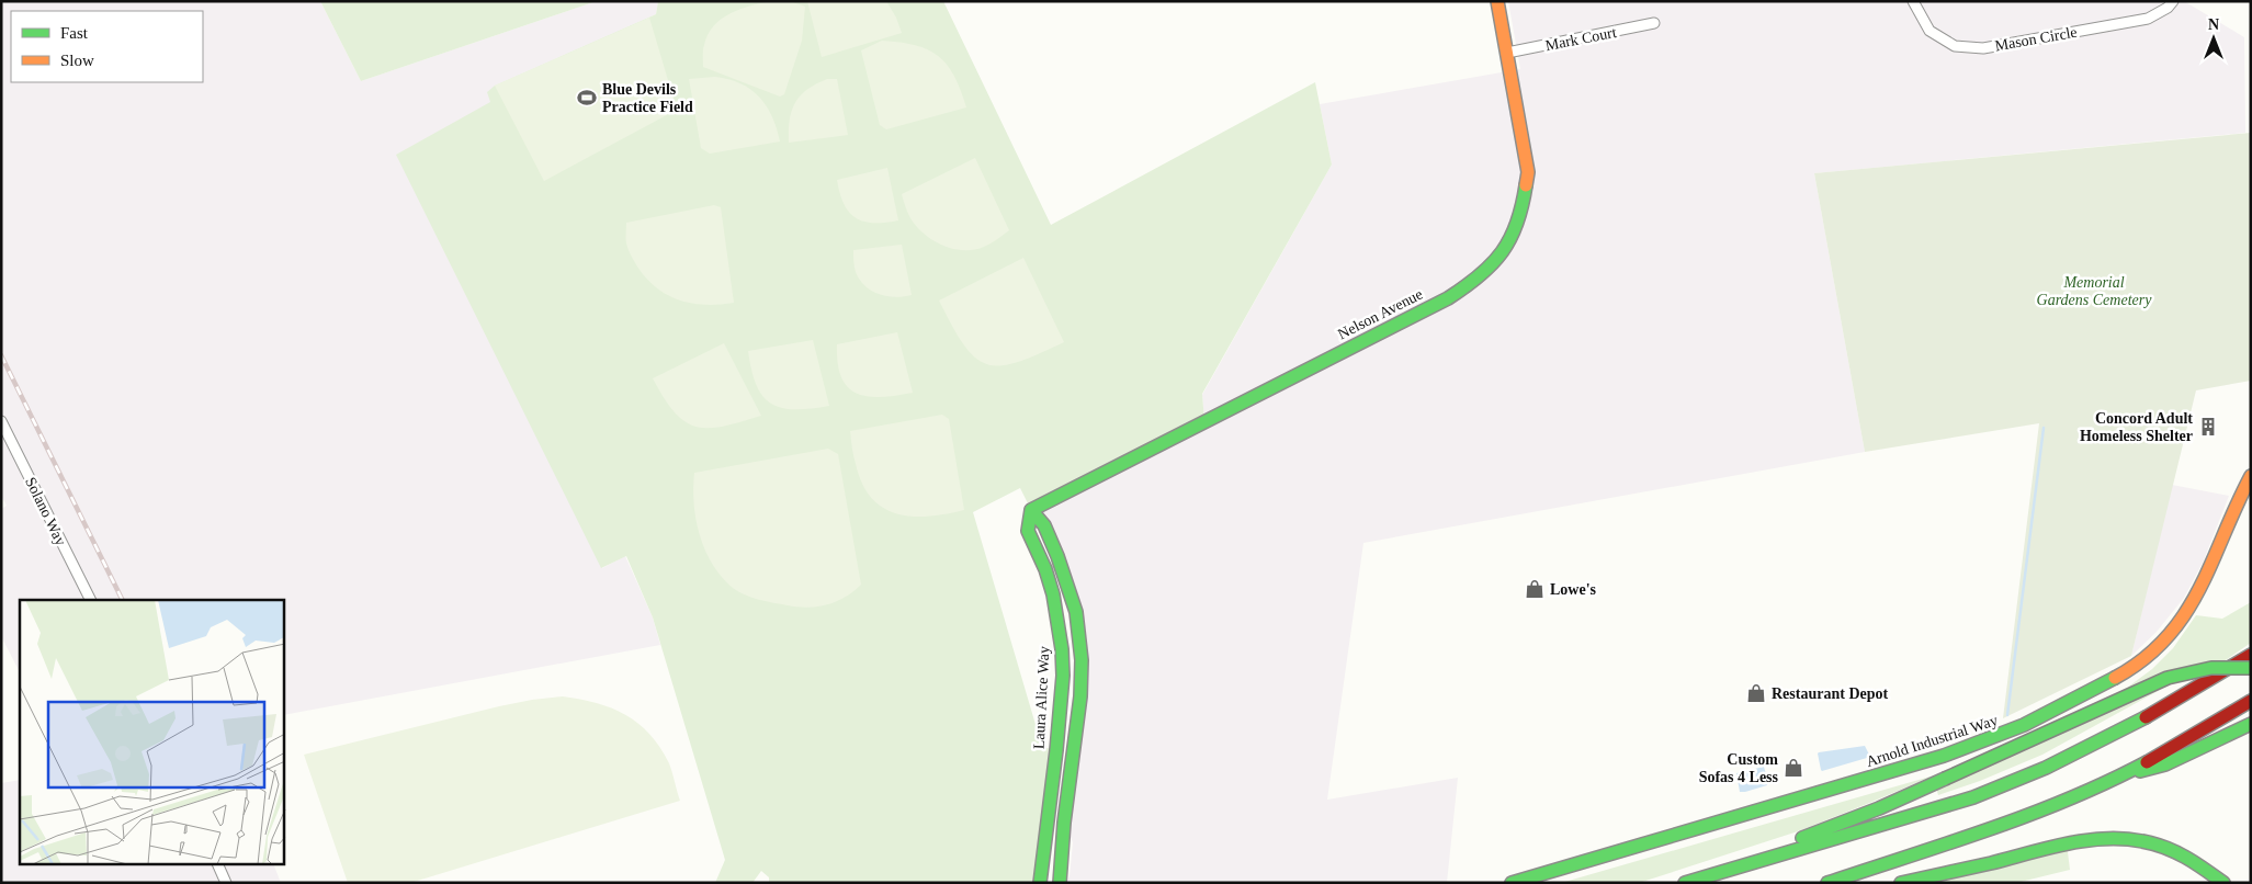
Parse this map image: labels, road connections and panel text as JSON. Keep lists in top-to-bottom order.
{
  "streets": {
    "main road": ["Nelson Avenue", "Laura Alice Way", "Arnold Industrial Way"],
    "street": ["Mark Court", "Mason Circle", "Solano Way"]
  },
  "crossings": [
    ["Mark Court", "Nelson Avenue"],
    ["Nelson Avenue", "Laura Alice Way"]
  ],
  "parks": ["Memorial Gardens Cemetery"],
  "places": {
    "sports": ["Blue Devils Practice Field"],
    "building": ["Concord Adult Homeless Shelter"],
    "shop": ["Lowe's", "Restaurant Depot", "Custom Sofas 4 Less"]
  },
  "legend": ["Fast", "Slow"],
  "north": "top"
}
